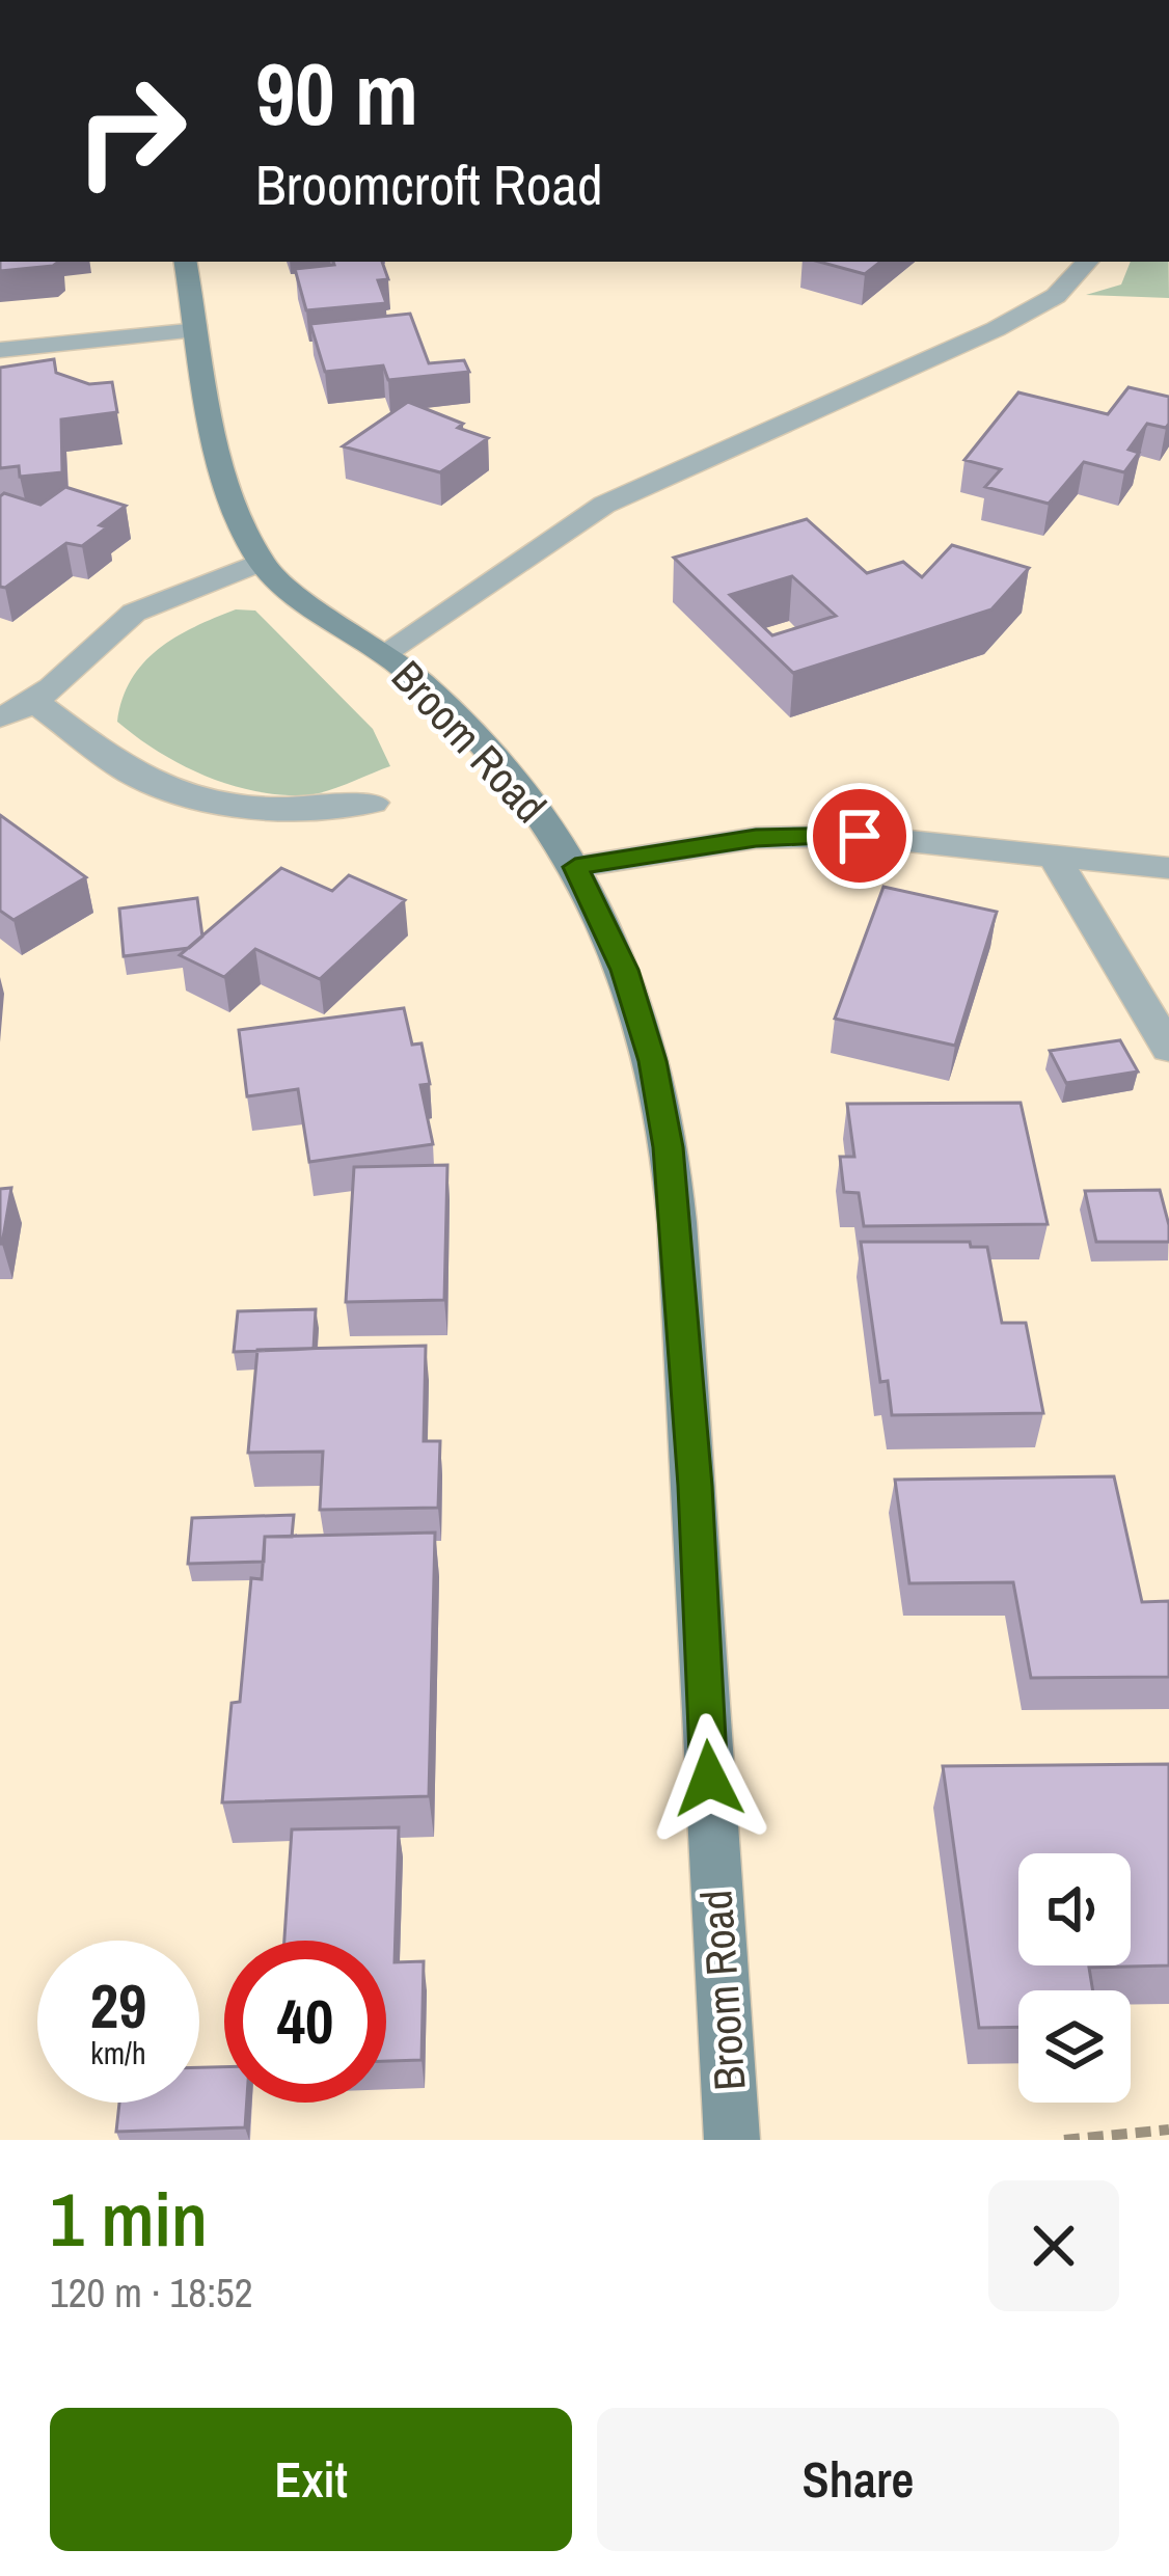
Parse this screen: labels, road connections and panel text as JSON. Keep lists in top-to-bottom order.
{
  "streets": {
    "street": ["Broom Road"]
  },
  "page": {
    "turn": ["90 m", "Broomcroft Road"],
    "speed": "29 km/h",
    "limit": "40",
    "heading": ["1 min", "120 m · 18:52"],
    "buttons": ["Exit", "Share"]
  }
}
